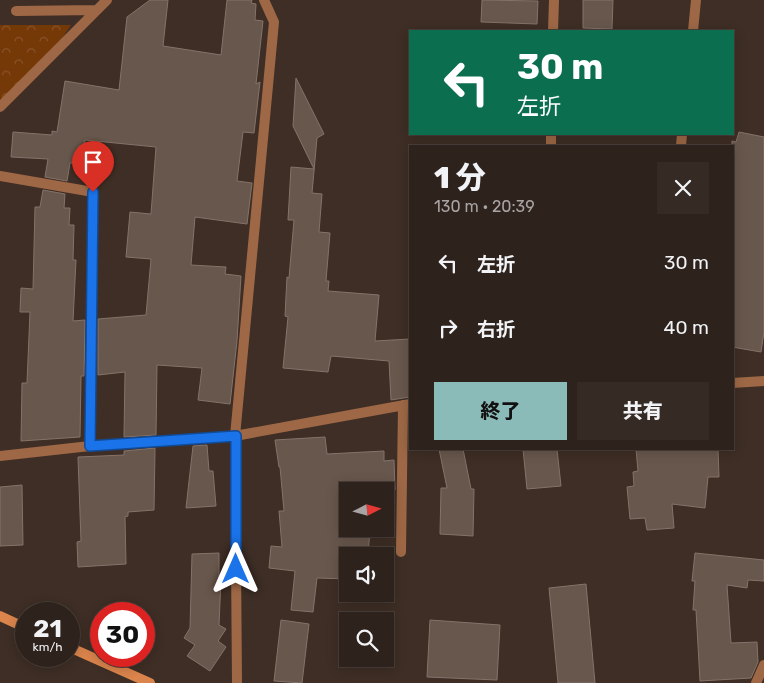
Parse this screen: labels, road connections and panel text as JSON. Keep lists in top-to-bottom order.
{
  "north": "right",
  "page": {
    "turn": ["30 m", "左折"],
    "heading": ["1 分", "130 m · 20:39"],
    "list": [
      {
        "name": "左折",
        "value": "30 m"
      },
      {
        "name": "右折",
        "value": "40 m"
      }
    ],
    "buttons": ["終了", "共有"],
    "speed": "21 km/h",
    "limit": "30"
  }
}
